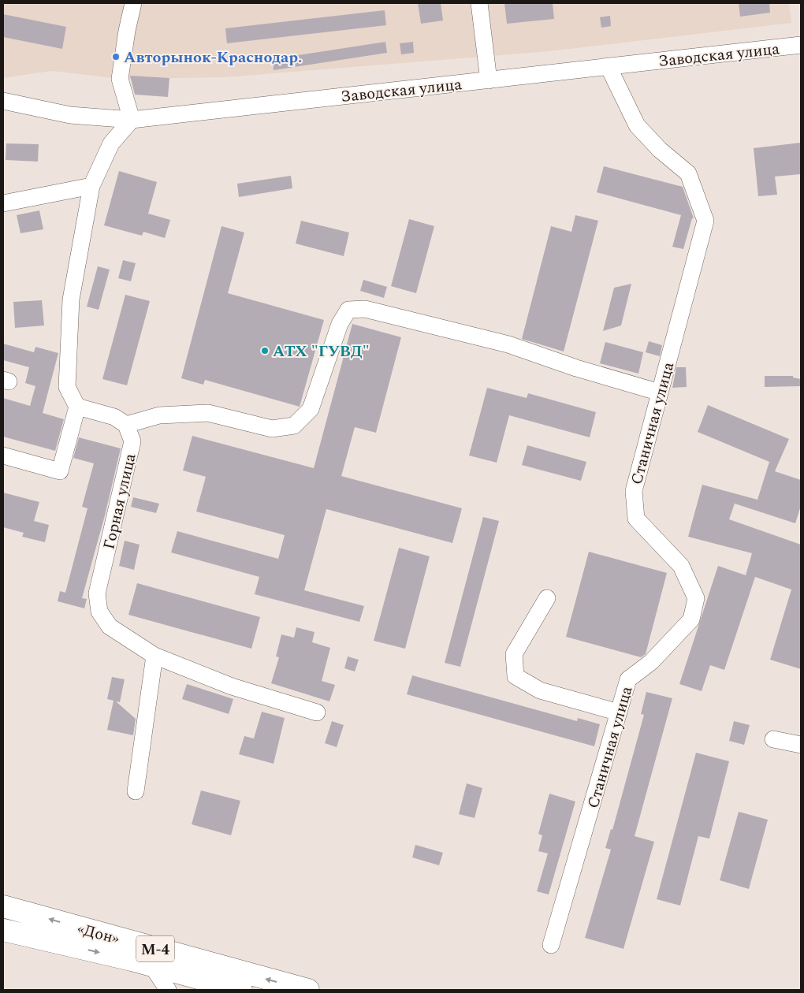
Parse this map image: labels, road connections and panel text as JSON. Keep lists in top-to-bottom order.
{
  "streets": {
    "highway": ["«Дон»", "М-4"],
    "street": ["Заводская улица", "Станичная улица", "Горная улица"]
  },
  "crossings": [
    ["Заводская улица", "Станичная улица"]
  ],
  "places": ["Авторынок-Краснодар.", "АТХ \"ГУВД\""]
}
